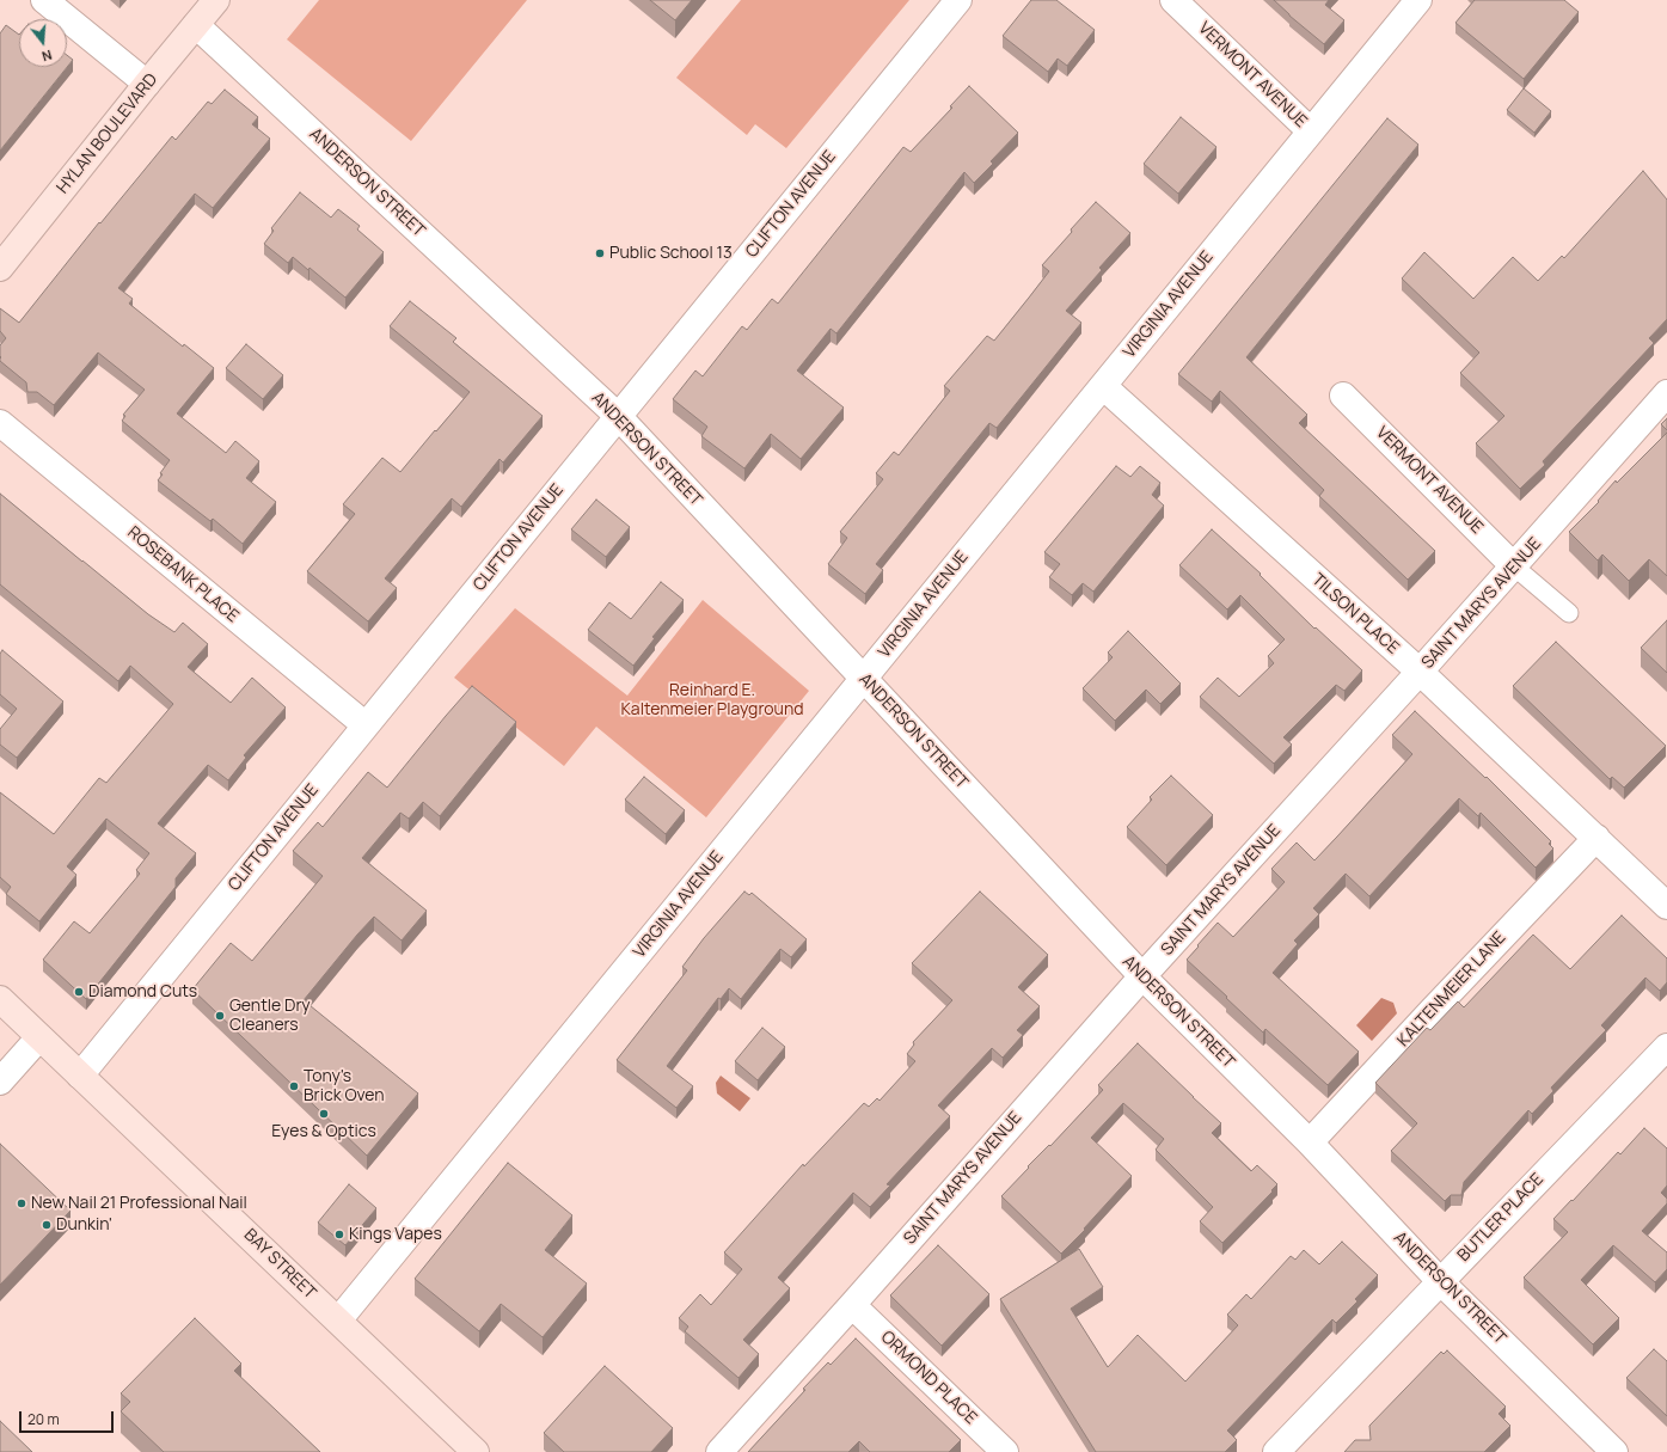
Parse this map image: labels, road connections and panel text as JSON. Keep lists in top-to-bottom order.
{
  "streets": {
    "main road": ["HYLAN BOULEVARD", "BAY STREET"],
    "street": [
      "VERMONT AVENUE",
      "ANDERSON STREET",
      "CLIFTON AVENUE",
      "VIRGINIA AVENUE",
      "ROSEBANK PLACE",
      "SAINT MARYS AVENUE",
      "TILSON PLACE",
      "KALTENMEIER LANE",
      "BUTLER PLACE",
      "ORMOND PLACE"
    ]
  },
  "crossings": [
    ["VERMONT AVENUE", "VIRGINIA AVENUE"],
    ["VERMONT AVENUE", "SAINT MARYS AVENUE"],
    ["HYLAN BOULEVARD", "ANDERSON STREET"],
    ["ANDERSON STREET", "CLIFTON AVENUE"],
    ["ANDERSON STREET", "VIRGINIA AVENUE"],
    ["ANDERSON STREET", "SAINT MARYS AVENUE"],
    ["ANDERSON STREET", "KALTENMEIER LANE"],
    ["ANDERSON STREET", "BUTLER PLACE"],
    ["CLIFTON AVENUE", "ROSEBANK PLACE"],
    ["CLIFTON AVENUE", "BAY STREET"],
    ["VIRGINIA AVENUE", "TILSON PLACE"],
    ["VIRGINIA AVENUE", "BAY STREET"],
    ["SAINT MARYS AVENUE", "TILSON PLACE"],
    ["SAINT MARYS AVENUE", "ORMOND PLACE"],
    ["TILSON PLACE", "KALTENMEIER LANE"]
  ],
  "parks": ["Reinhard E. Kaltenmeier Playground"],
  "places": [
    "Public School 13",
    "Diamond Cuts",
    "Gentle Dry Cleaners",
    "Tony's Brick Oven",
    "Eyes & Optics",
    "New Nail 21 Professional Nail",
    "Dunkin'",
    "Kings Vapes"
  ],
  "scale_bar": "20 m",
  "north": "bottom"
}
